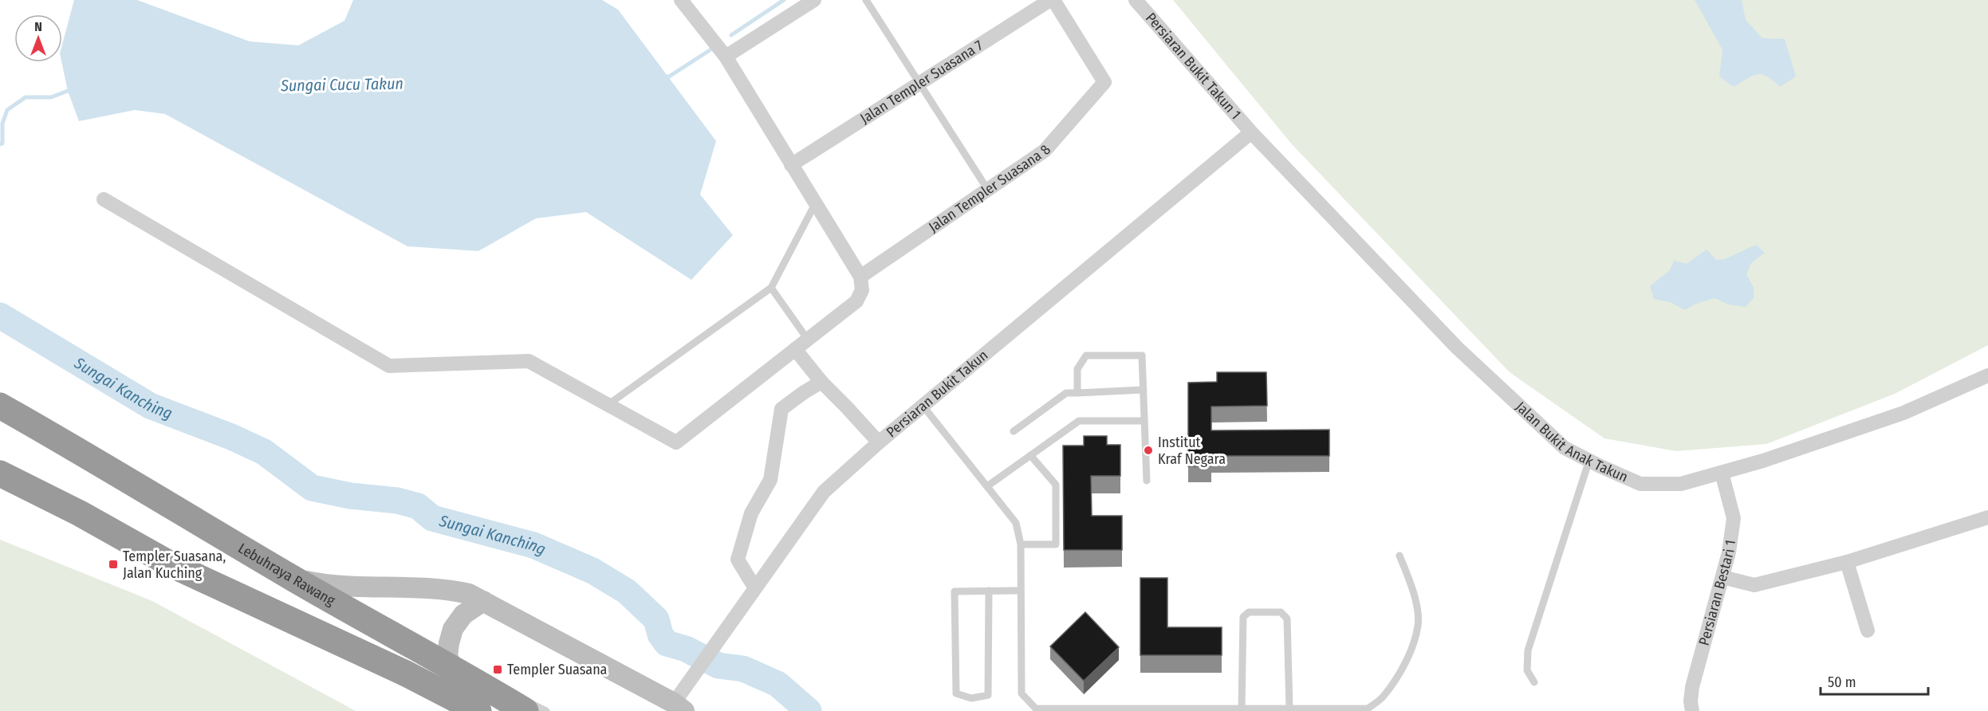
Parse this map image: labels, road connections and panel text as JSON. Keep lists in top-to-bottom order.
{
  "streets": {
    "highway": ["Lebuhraya Rawang"],
    "street": [
      "Persiaran Bukit Takun 1",
      "Jalan Templer Suasana 7",
      "Jalan Templer Suasana 8",
      "Persiaran Bukit Takun",
      "Jalan Bukit Anak Takun",
      "Persiaran Bestari 1"
    ]
  },
  "crossings": [
    ["Persiaran Bukit Takun 1", "Persiaran Bukit Takun"],
    ["Persiaran Bukit Takun 1", "Jalan Bukit Anak Takun"],
    ["Jalan Templer Suasana 7", "Jalan Templer Suasana 8"],
    ["Persiaran Bukit Takun", "Jalan Bukit Anak Takun"],
    ["Jalan Bukit Anak Takun", "Persiaran Bestari 1"]
  ],
  "water": ["Sungai Cucu Takun", "Sungai Kanching"],
  "places": {
    "other": ["Institut Kraf Negara"],
    "transit": ["Templer Suasana, Jalan Kuching", "Templer Suasana"]
  },
  "scale_bar": "50 m",
  "north": "top"
}
